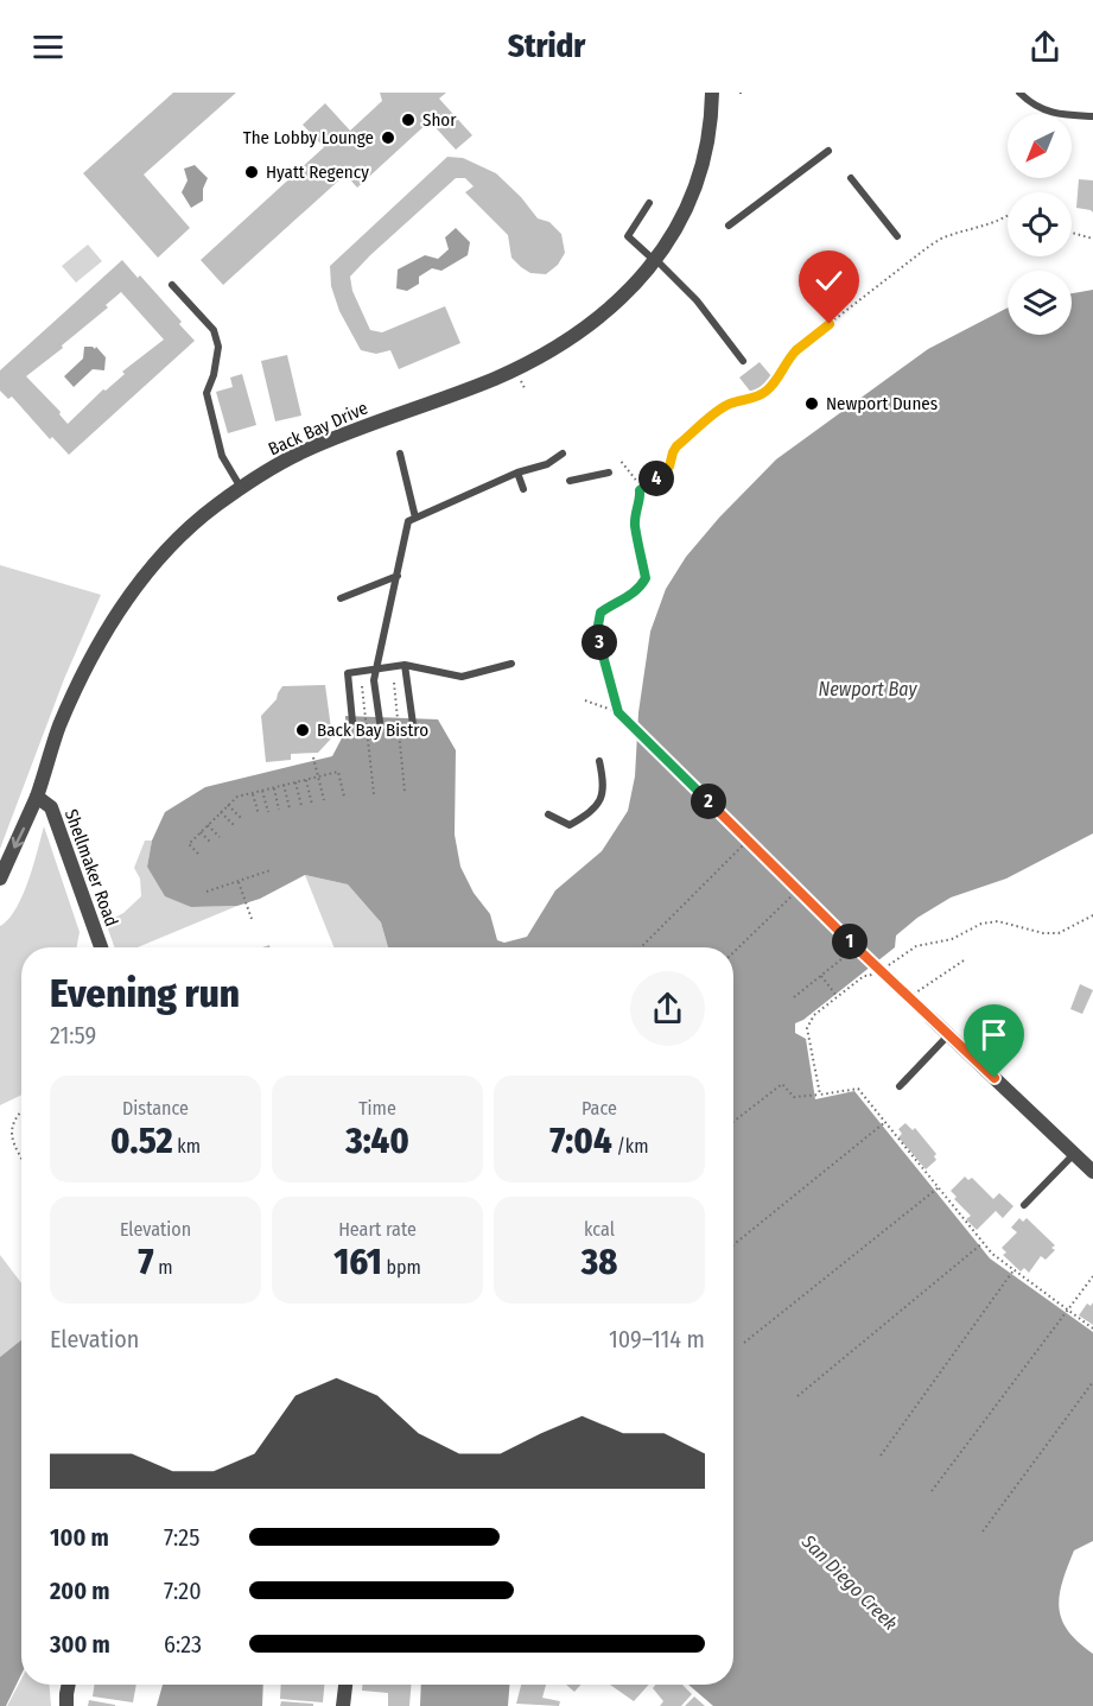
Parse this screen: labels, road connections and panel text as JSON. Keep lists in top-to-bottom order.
{
  "streets": {
    "street": ["Back Bay Drive", "Shellmaker Road"]
  },
  "crossings": [
    ["Back Bay Drive", "Shellmaker Road"]
  ],
  "water": ["Newport Bay", "San Diego Creek"],
  "places": [
    "Shor",
    "The Lobby Lounge",
    "Hyatt Regency",
    "Newport Dunes",
    "Back Bay Bistro"
  ],
  "north": "bottom left",
  "page": {
    "header": "Stridr",
    "pins": [
      "4",
      "3",
      "2",
      "1"
    ],
    "heading": ["Evening run", "21:59"],
    "stats": [
      ["Distance", "0.52 km"],
      ["Time", "3:40"],
      ["Pace", "7:04 /km"],
      ["Elevation", "7 m"],
      ["Heart rate", "161 bpm"],
      ["kcal", "38"]
    ],
    "chart": ["Elevation", "109–114 m"],
    "list": [
      {
        "name": "100 m",
        "note": "7:25"
      },
      {
        "name": "200 m",
        "note": "7:20"
      },
      {
        "name": "300 m",
        "note": "6:23"
      }
    ]
  }
}
